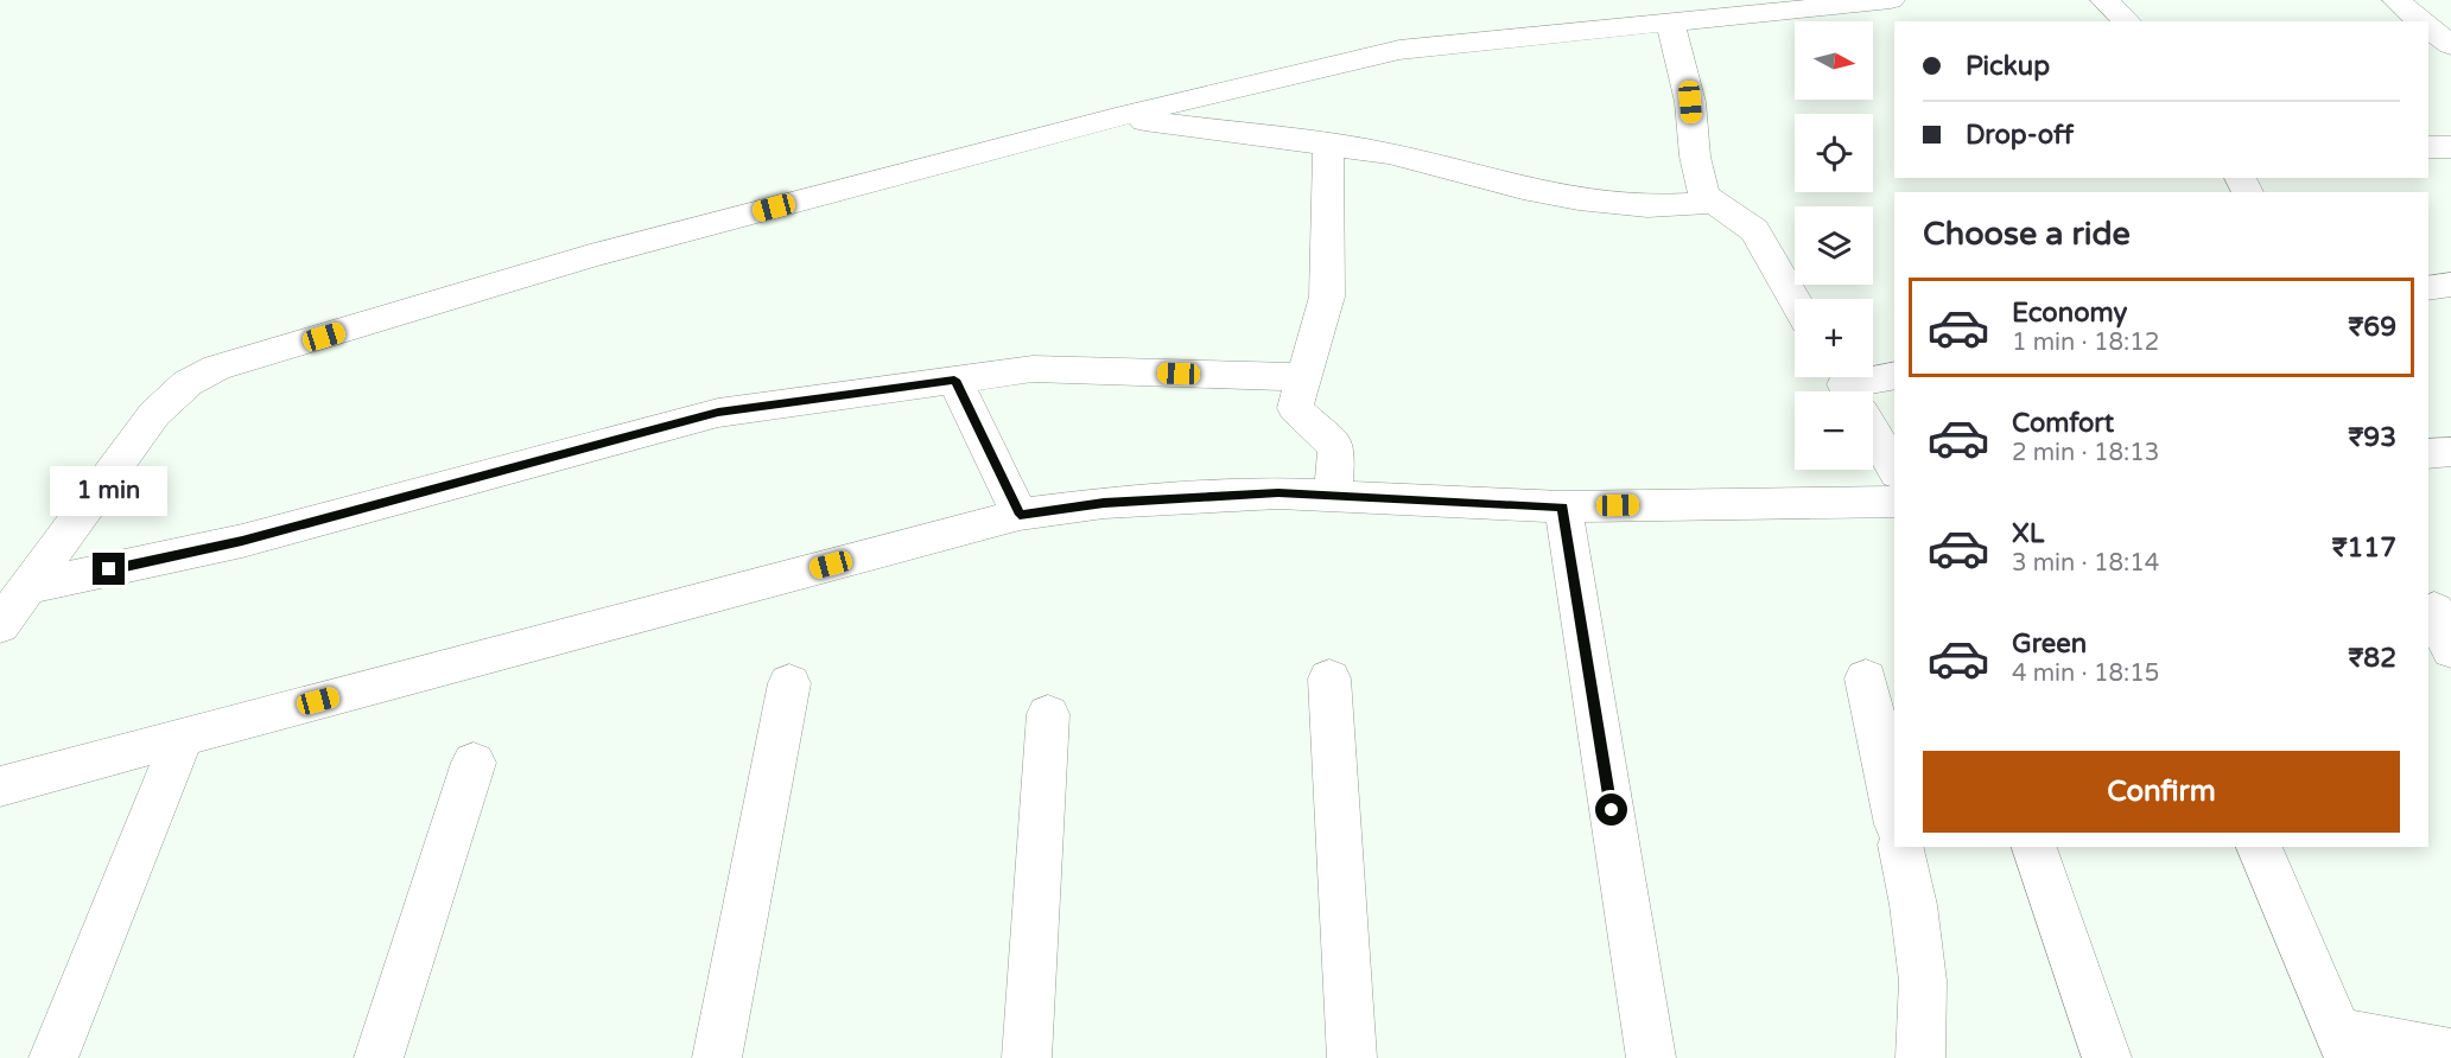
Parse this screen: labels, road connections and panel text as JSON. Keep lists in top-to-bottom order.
{
  "north": "right",
  "page": {
    "map_buttons": ["+", "−"],
    "banner": ["Pickup", "Drop-off"],
    "heading": "Choose a ride",
    "list": [
      {
        "name": "Economy",
        "note": "1 min · 18:12",
        "value": "₹69"
      },
      {
        "name": "Comfort",
        "note": "2 min · 18:13",
        "value": "₹93"
      },
      {
        "name": "XL",
        "note": "3 min · 18:14",
        "value": "₹117"
      },
      {
        "name": "Green",
        "note": "4 min · 18:15",
        "value": "₹82"
      }
    ],
    "bubble": "1 min",
    "buttons": "Confirm"
  }
}
